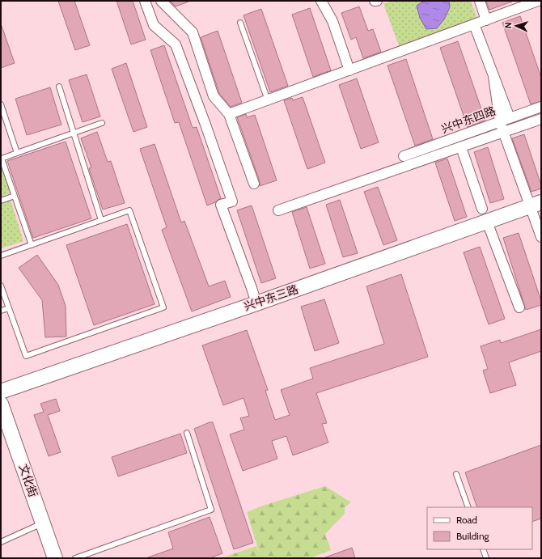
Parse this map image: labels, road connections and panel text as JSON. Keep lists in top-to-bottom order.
{
  "streets": {
    "street": ["兴中东四路", "兴中东三路", "文化街"]
  },
  "legend": ["Road", "Building"],
  "north": "left"
}
